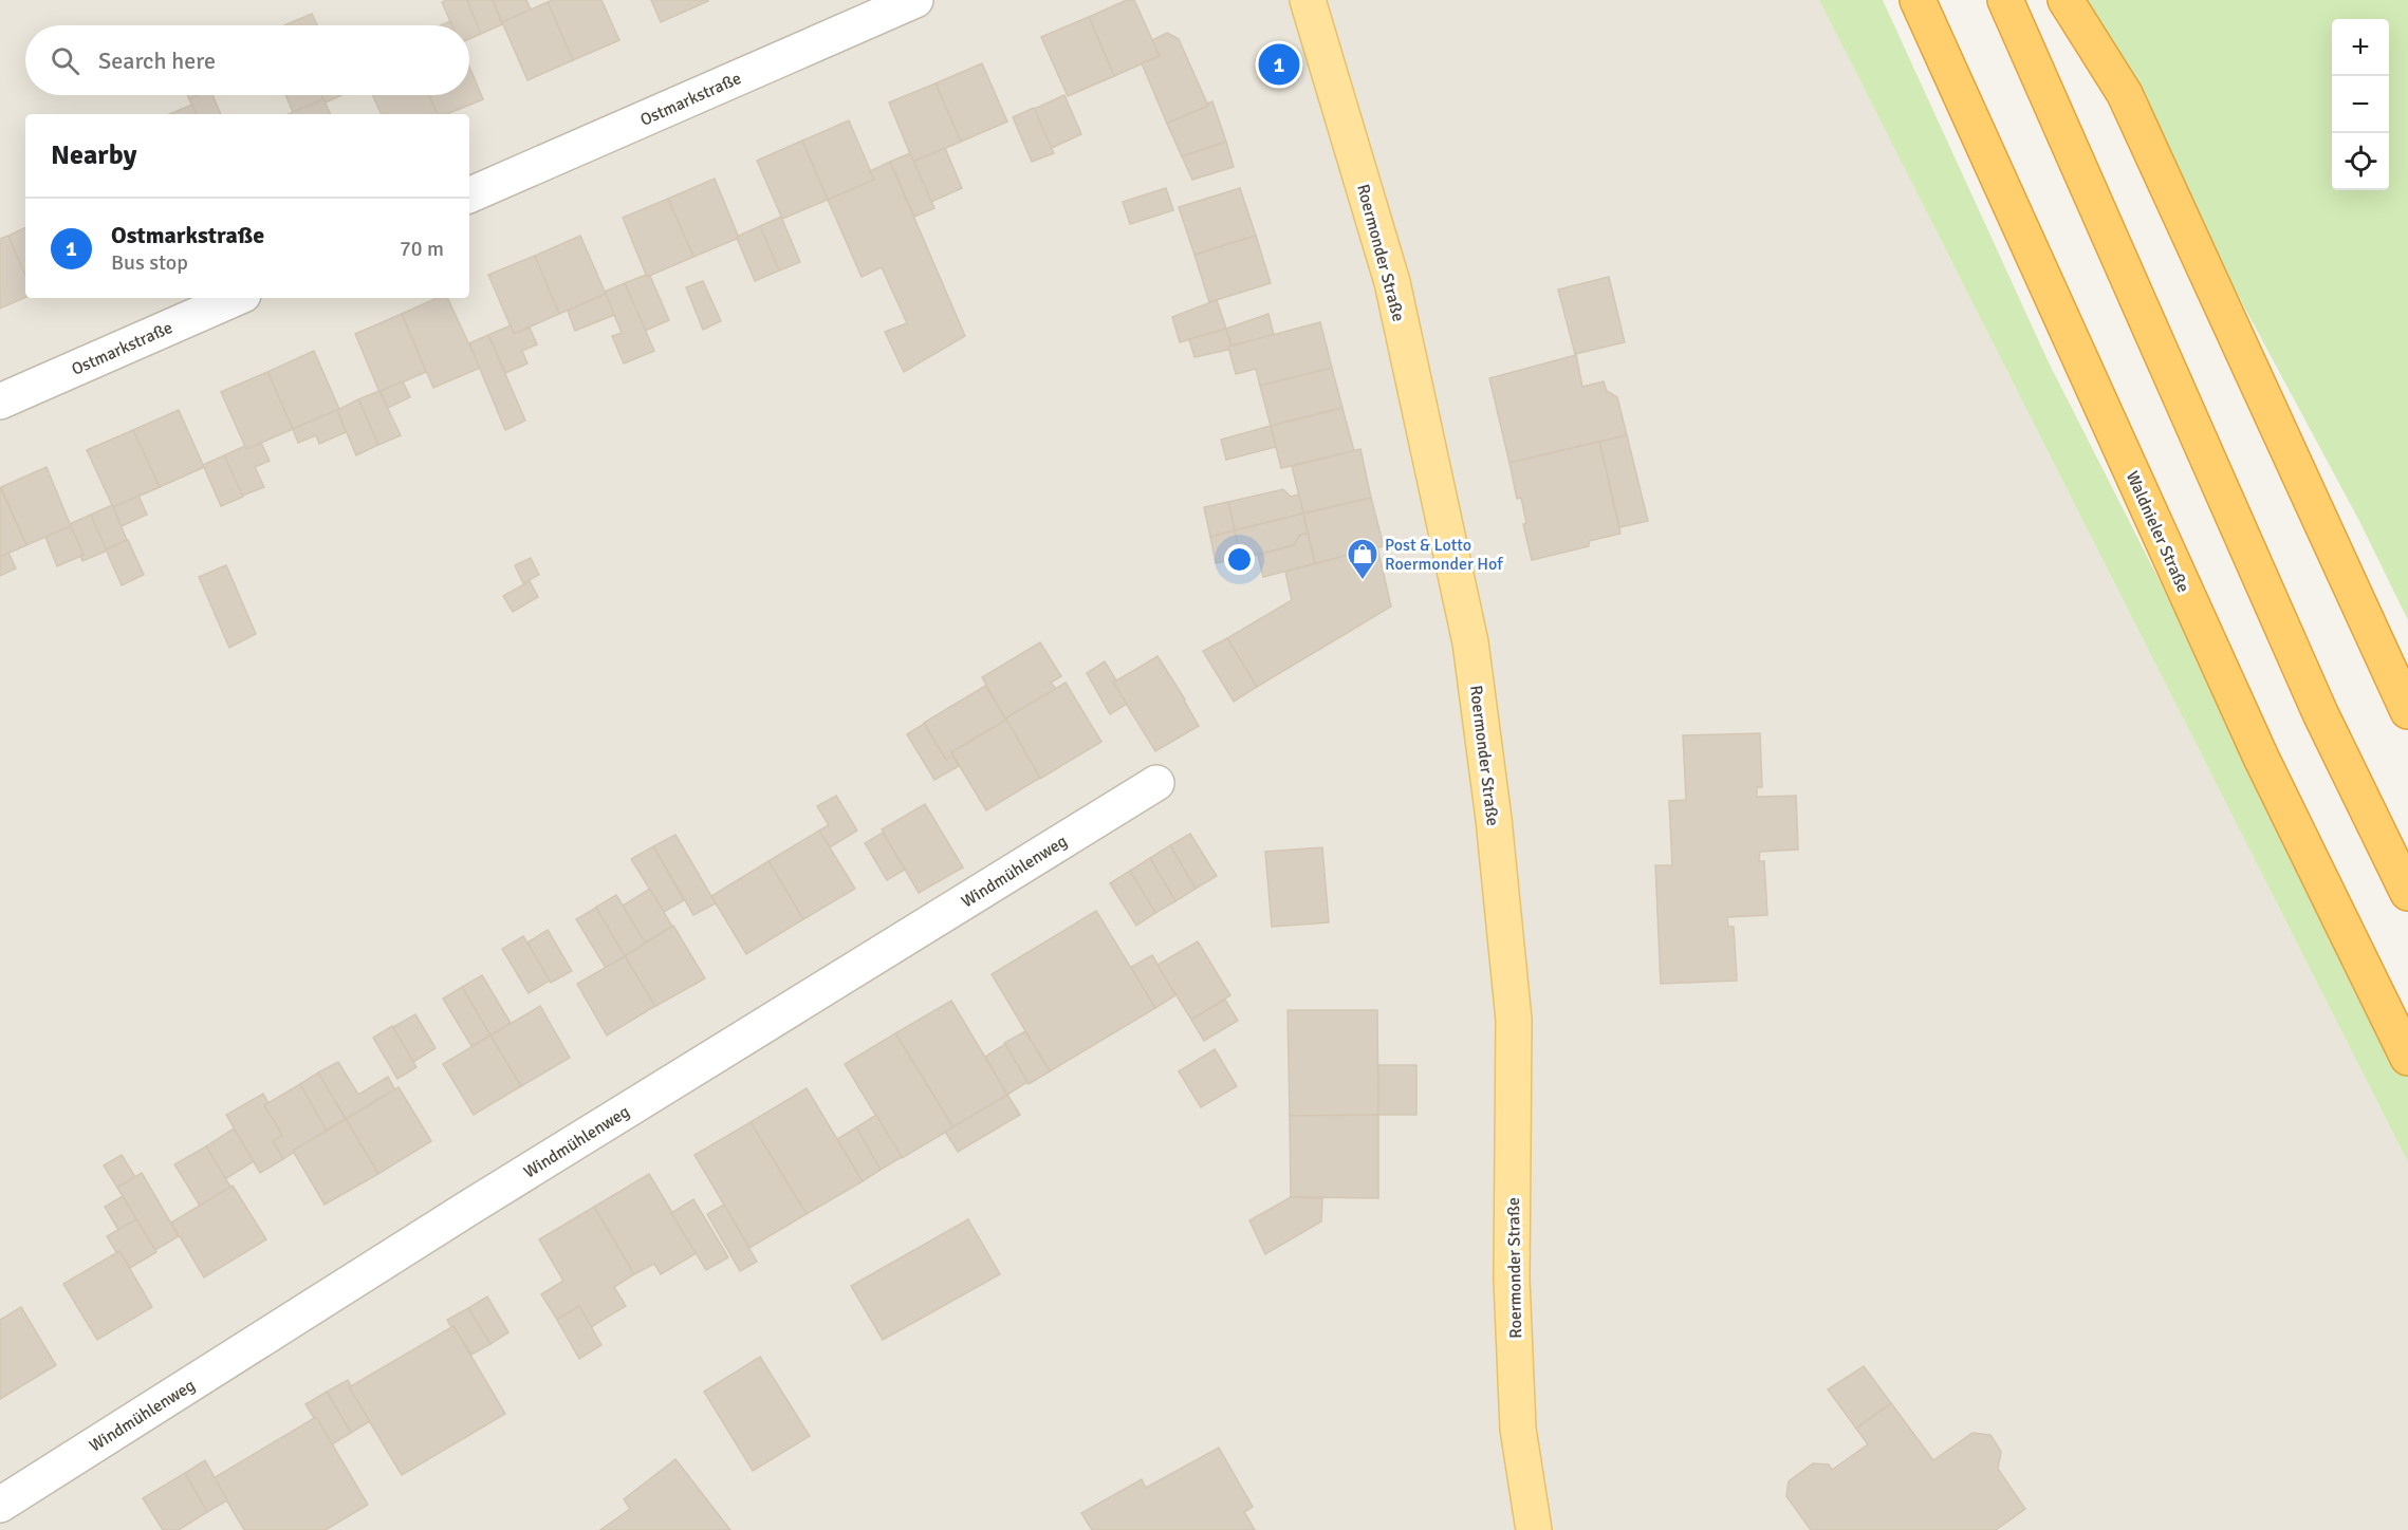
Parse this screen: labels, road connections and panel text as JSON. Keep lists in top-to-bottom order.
{
  "streets": {
    "highway": ["Waldnieler Straße"],
    "main road": ["Roermonder Straße"],
    "street": ["Ostmarkstraße", "Windmühlenweg"]
  },
  "places": {
    "shop": ["Post & Lotto Roermonder Hof"]
  },
  "page": {
    "map_buttons": ["+", "−"],
    "search": "Search here",
    "pins": "1",
    "heading": "Nearby",
    "list": [
      {
        "mark": "1",
        "name": "Ostmarkstraße",
        "note": "Bus stop",
        "value": "70 m"
      }
    ]
  }
}
